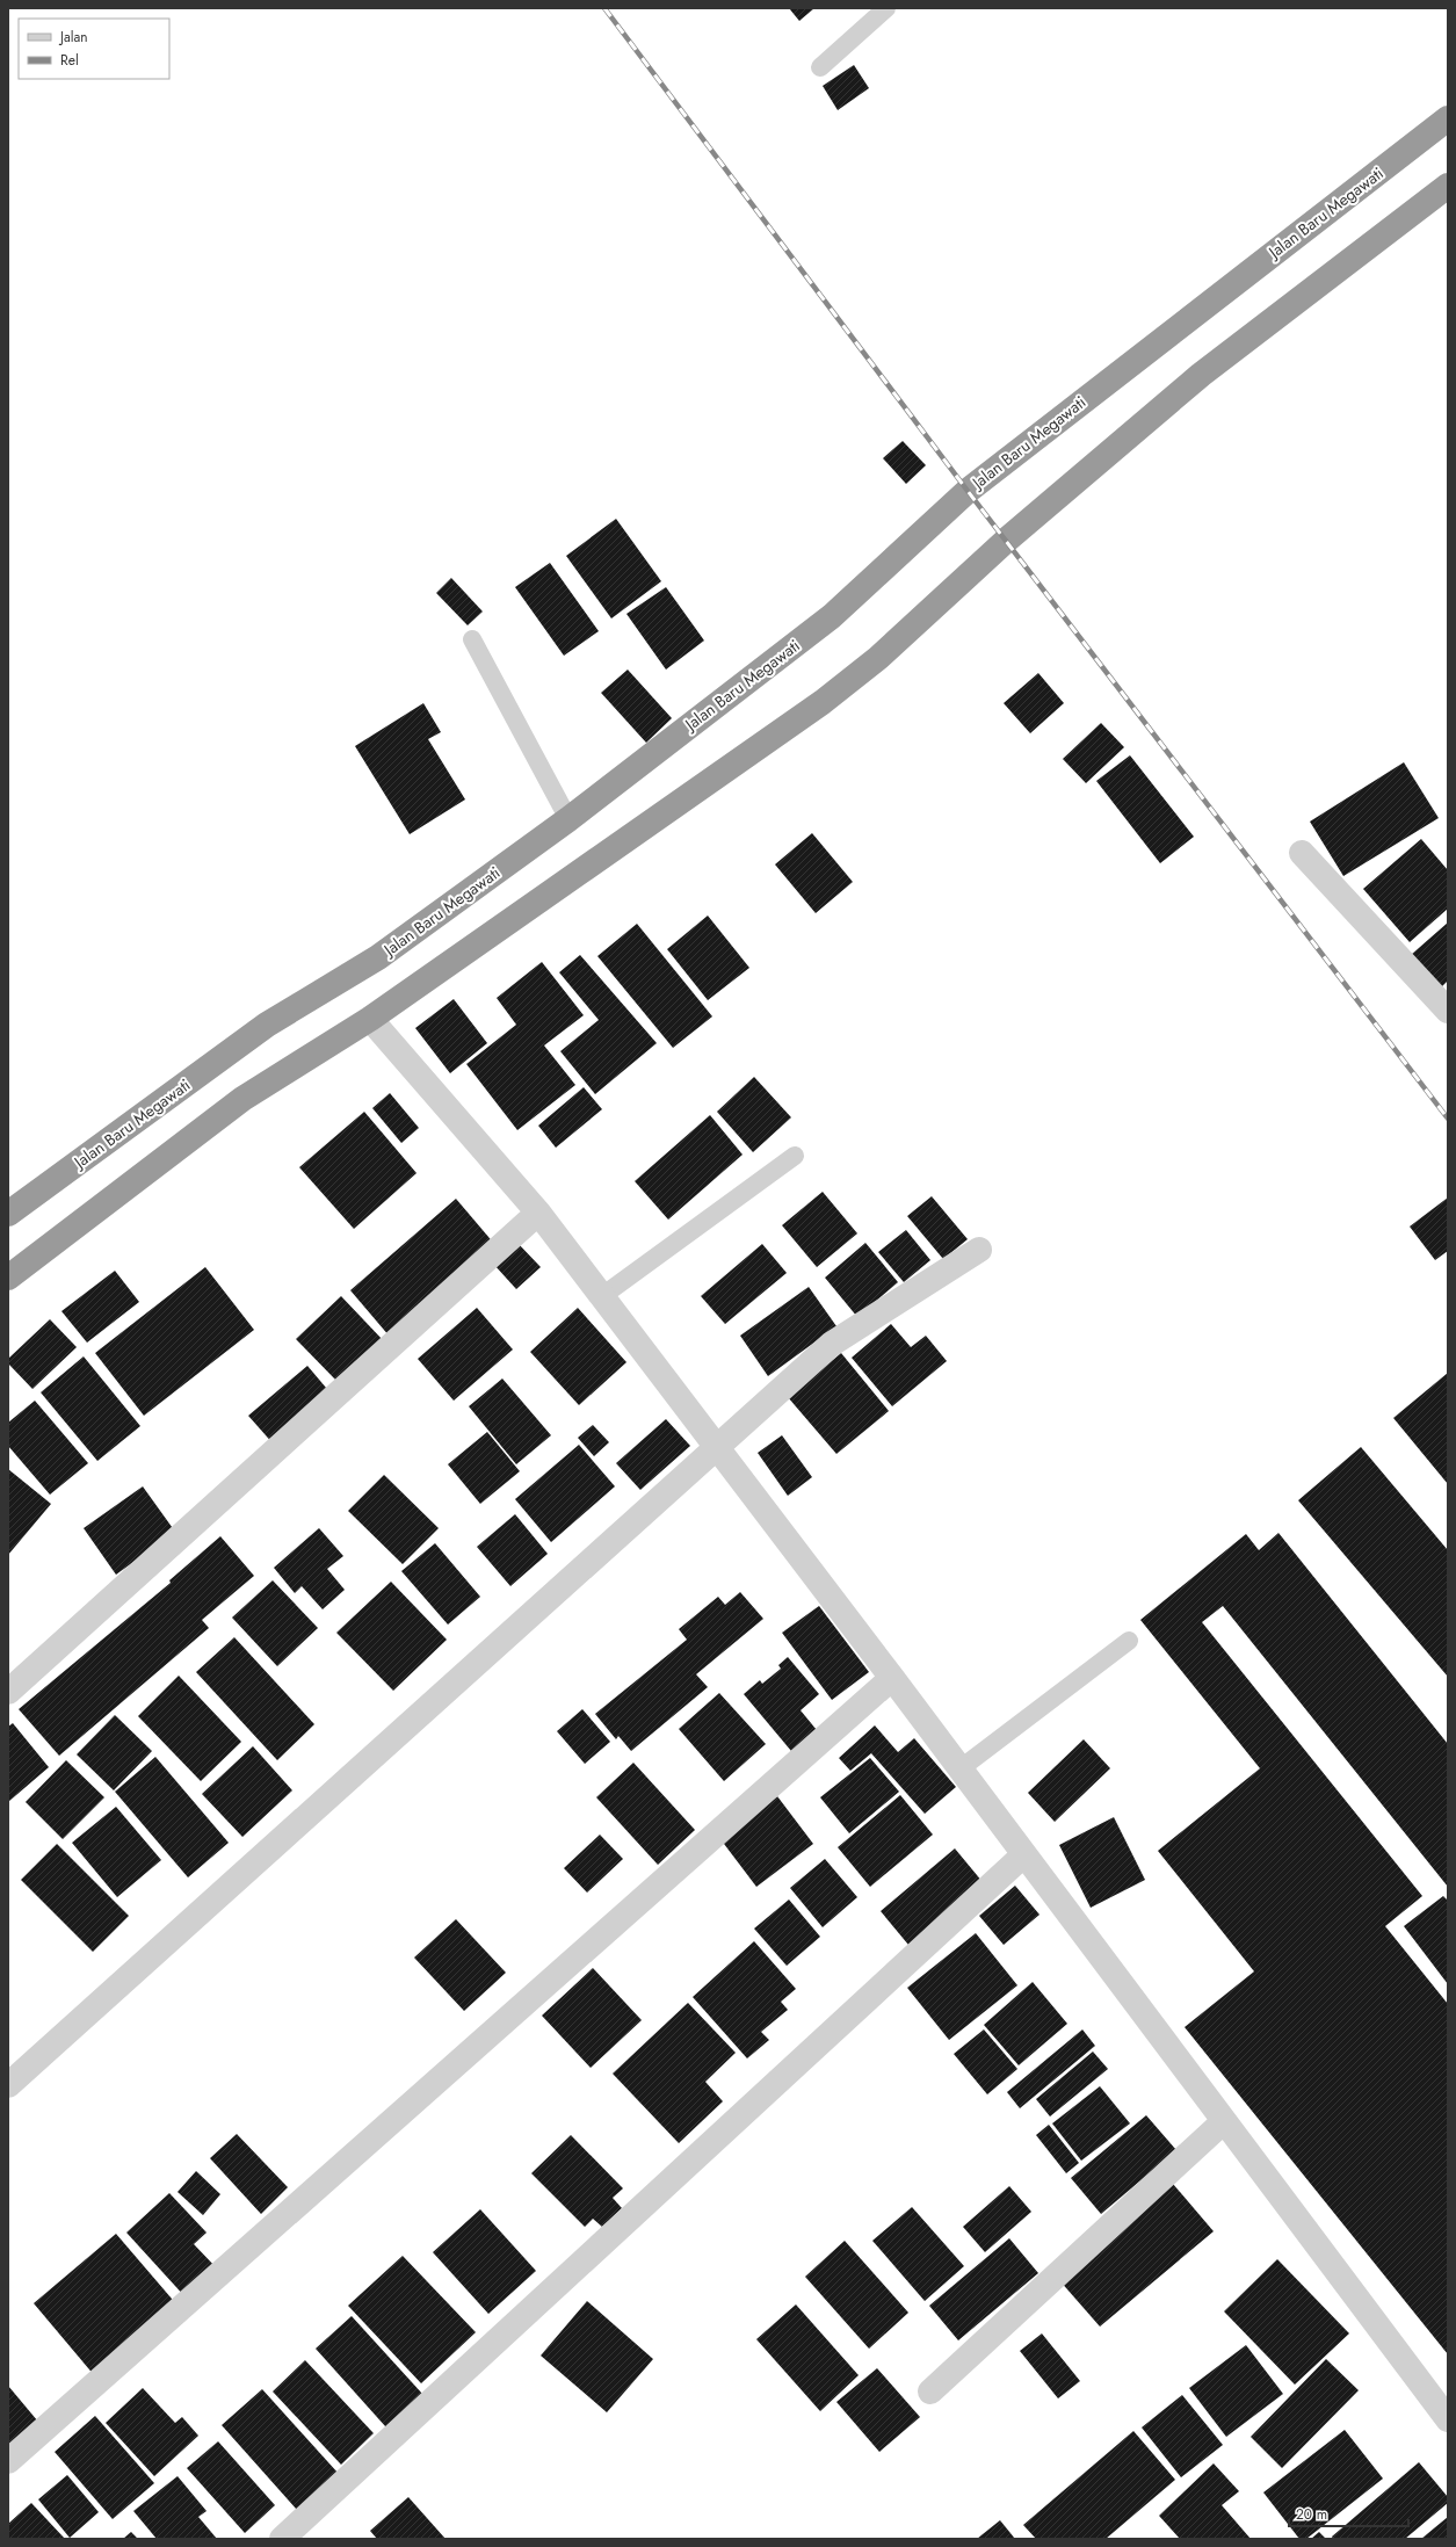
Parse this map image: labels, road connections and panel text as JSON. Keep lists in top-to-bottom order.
{
  "streets": {
    "highway": ["Jalan Baru Megawati"]
  },
  "legend": ["Jalan", "Rel"],
  "scale_bar": "20 m"
}
